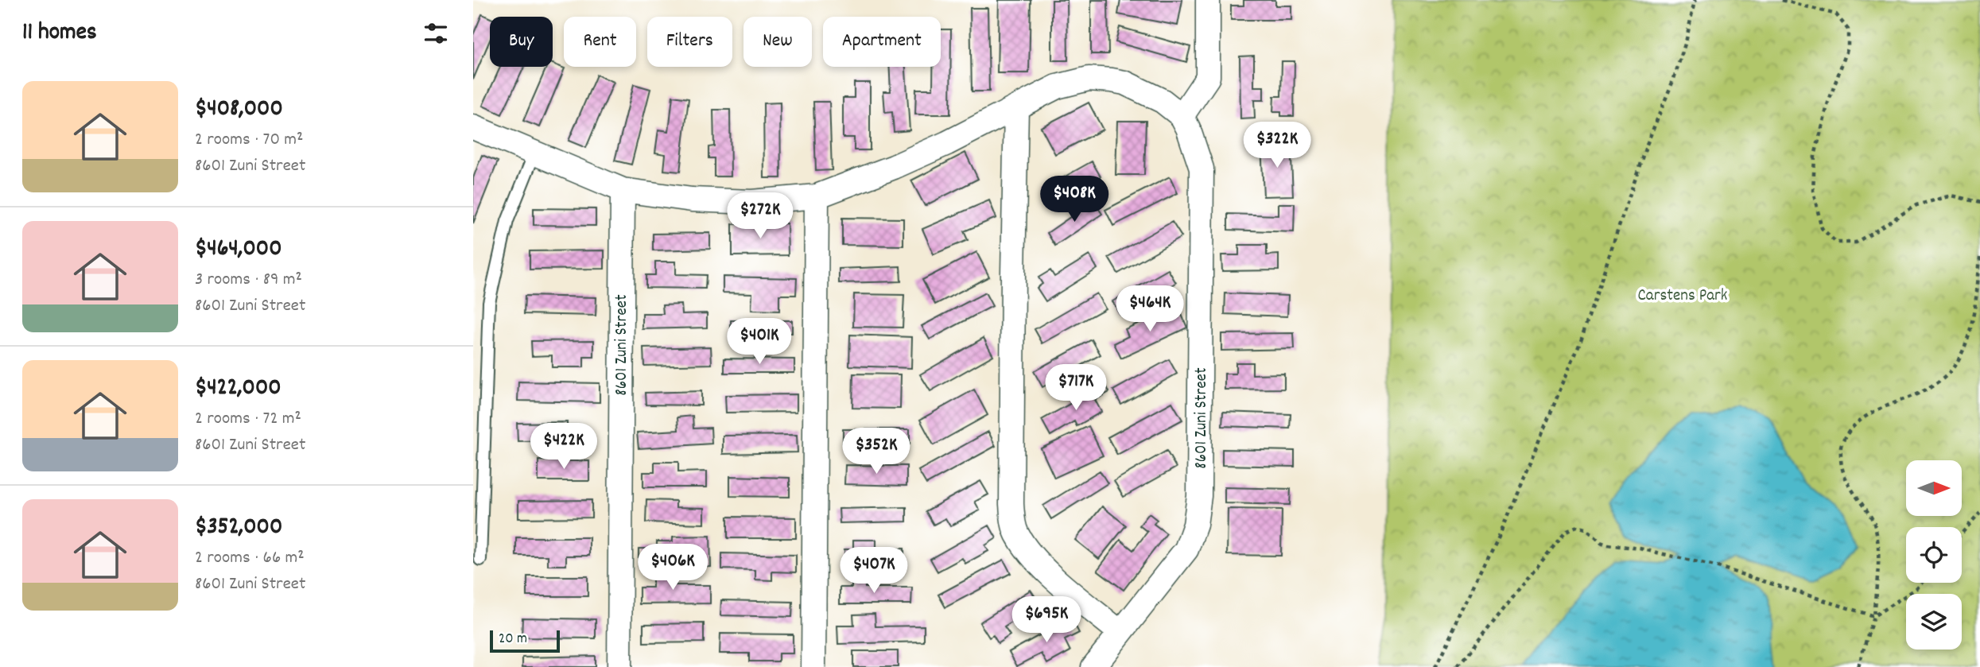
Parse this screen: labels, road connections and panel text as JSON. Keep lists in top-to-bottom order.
{
  "streets": {
    "street": ["8601 Zuni Street"]
  },
  "parks": ["Carstens Park"],
  "scale_bar": "20 m",
  "north": "right",
  "page": {
    "heading": "11 homes",
    "chip": [
      "Buy",
      "Rent",
      "Filters",
      "New",
      "Apartment"
    ],
    "list": [
      {
        "name": "$408,000",
        "note": "2 rooms · 70 m² · 8601 Zuni Street"
      },
      {
        "name": "$464,000",
        "note": "3 rooms · 89 m² · 8601 Zuni Street"
      },
      {
        "name": "$422,000",
        "note": "2 rooms · 72 m² · 8601 Zuni Street"
      },
      {
        "name": "$352,000",
        "note": "2 rooms · 66 m² · 8601 Zuni Street"
      }
    ],
    "price": [
      "$322K",
      "$408K",
      "$272K",
      "$464K",
      "$401K",
      "$717K",
      "$422K",
      "$352K",
      "$406K",
      "$407K",
      "$695K"
    ],
    "scale": "20 m"
  }
}
